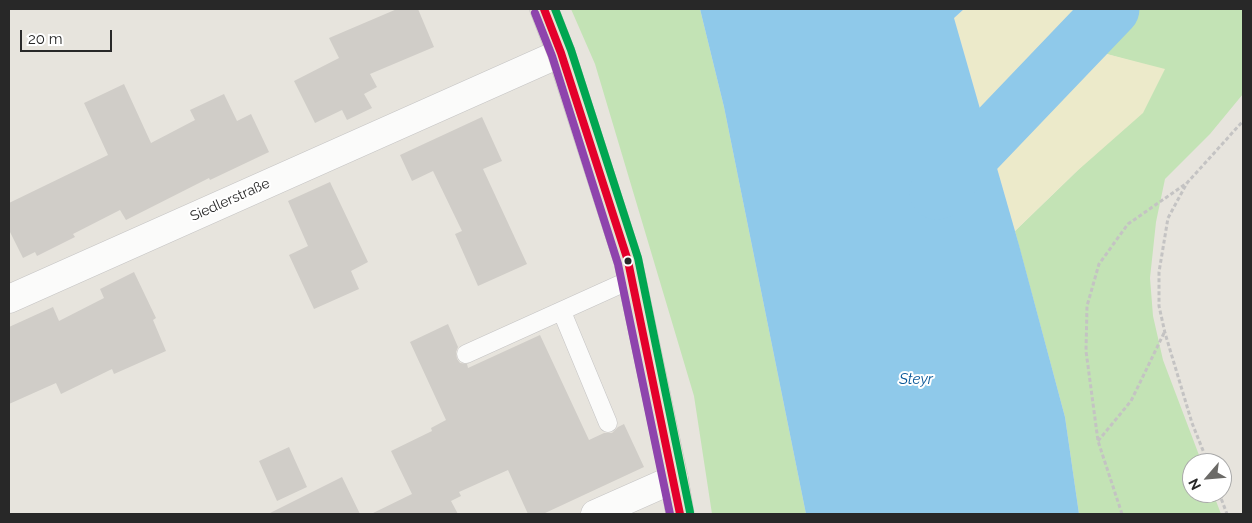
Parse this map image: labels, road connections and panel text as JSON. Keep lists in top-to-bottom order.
{
  "streets": {
    "street": ["Siedlerstraße"]
  },
  "water": ["Steyr"],
  "scale_bar": "20 m",
  "north": "bottom left"
}
